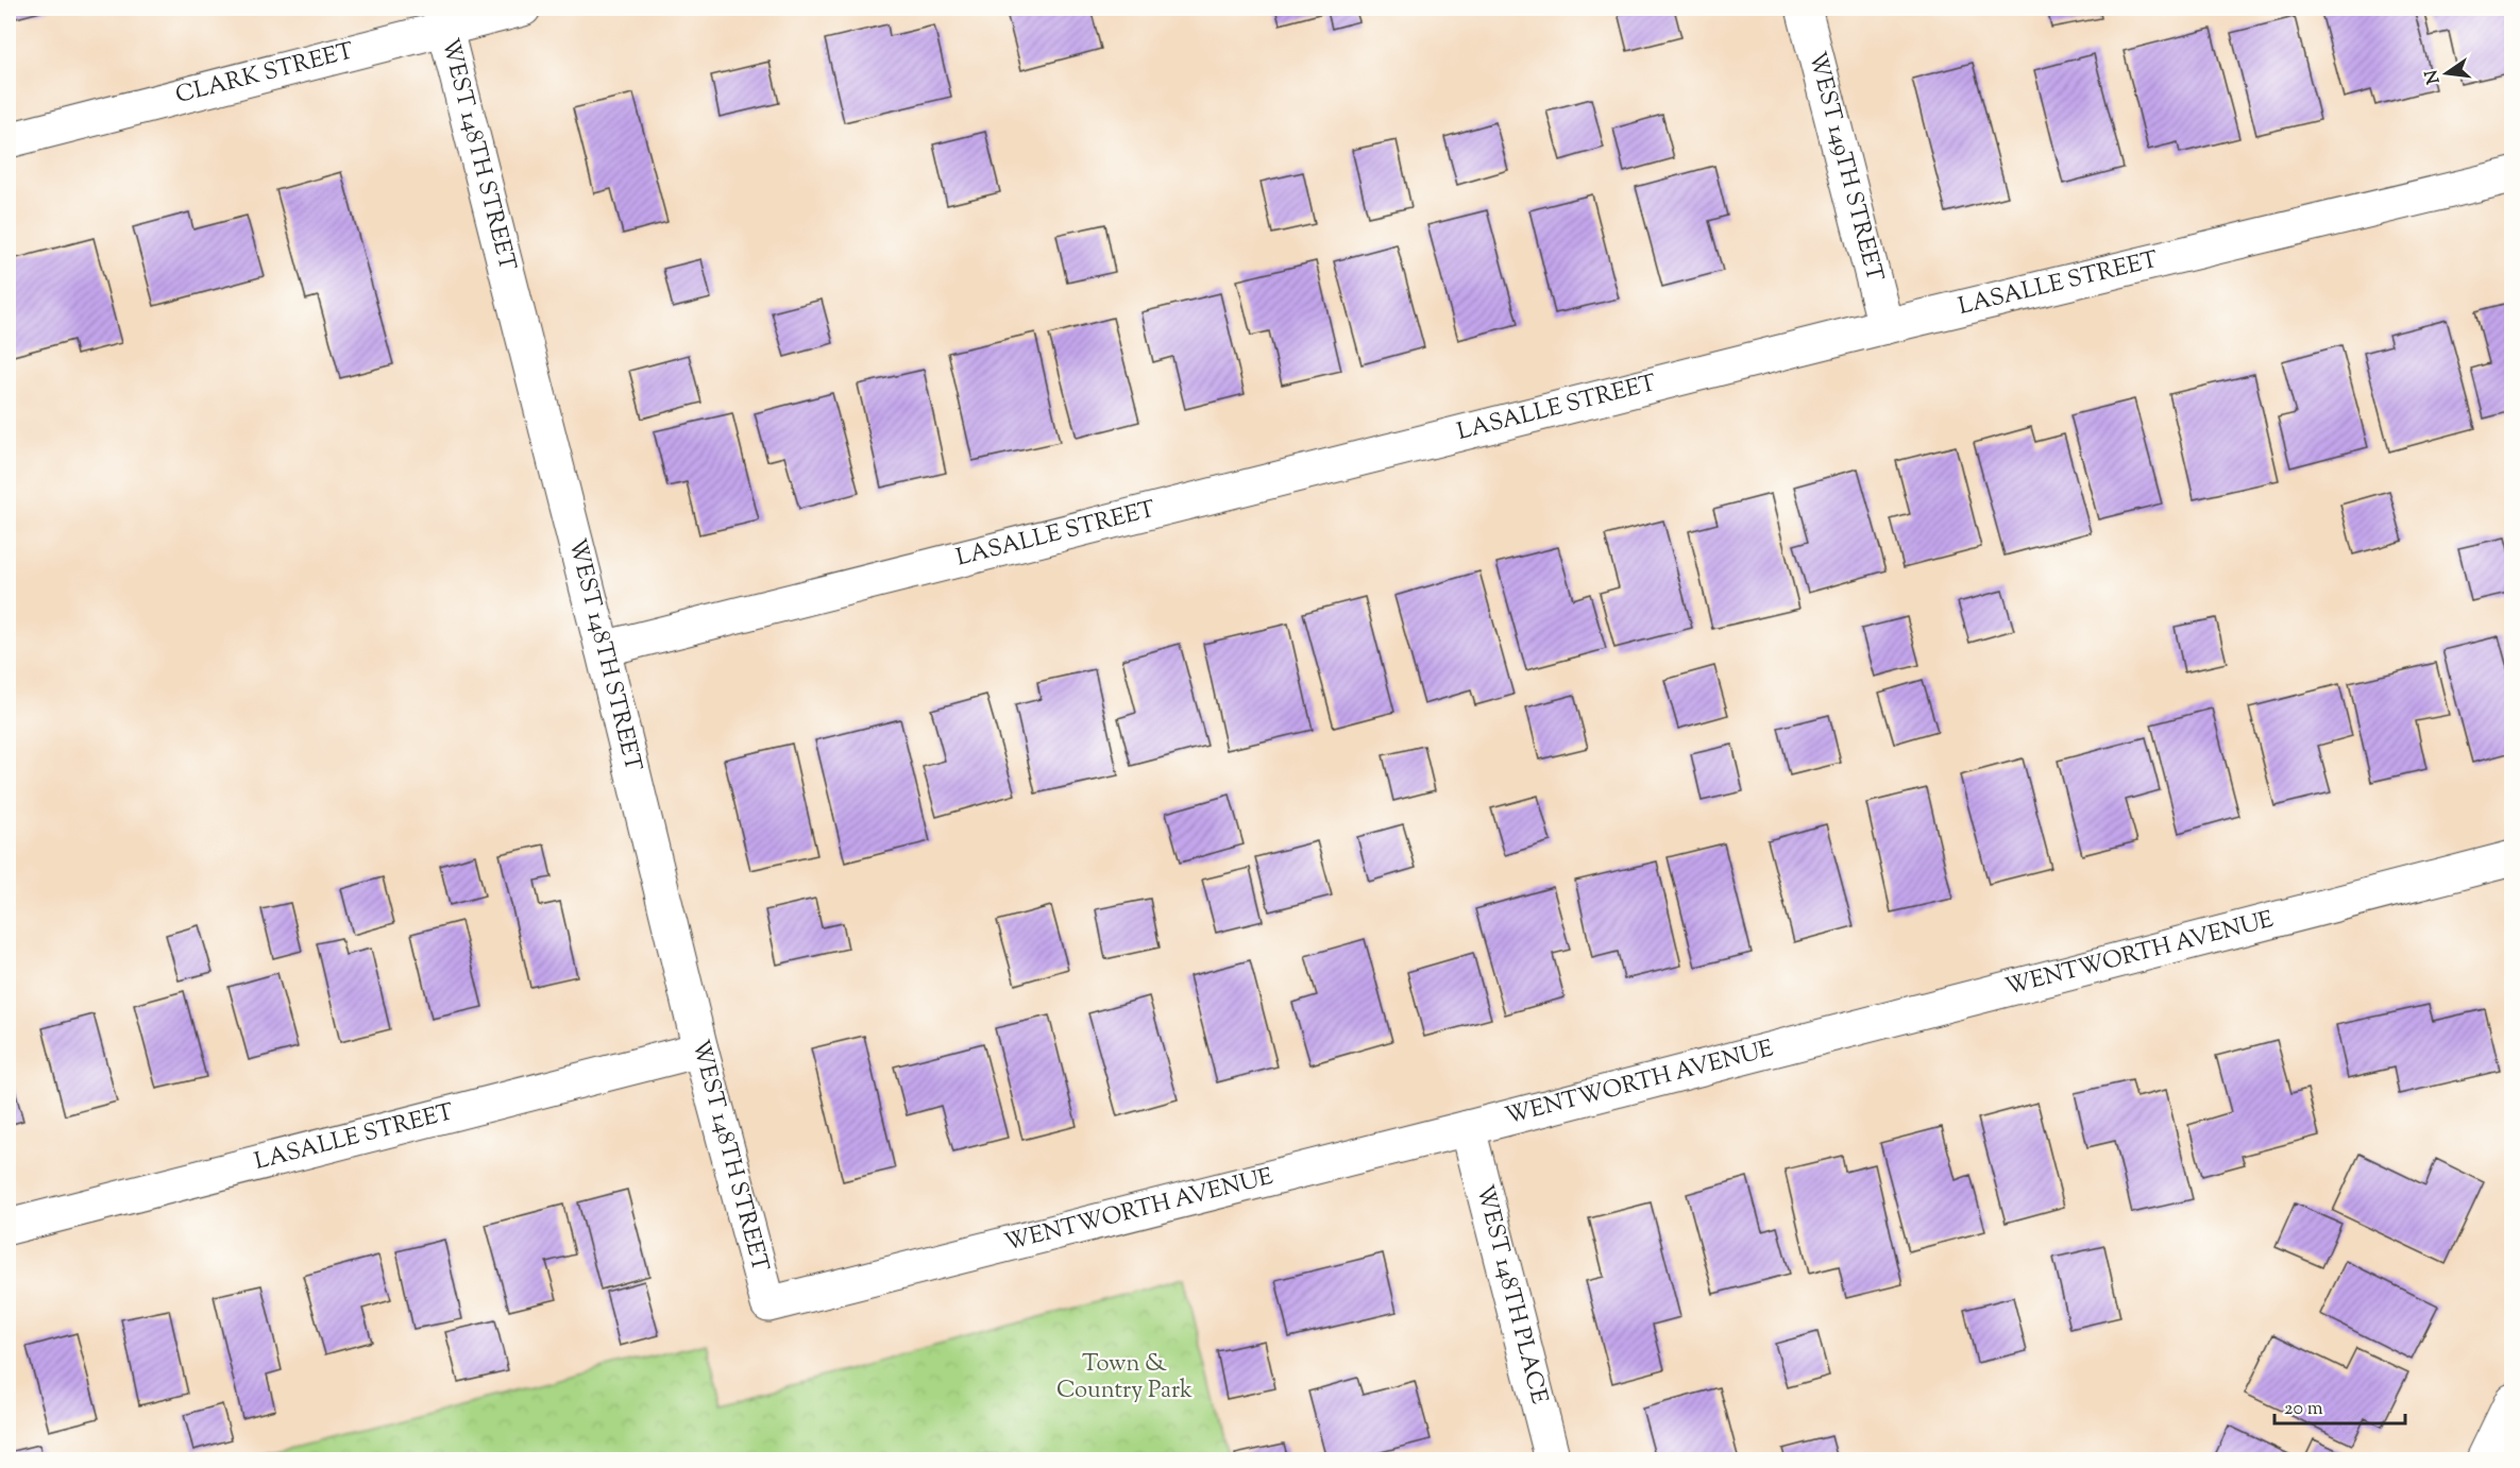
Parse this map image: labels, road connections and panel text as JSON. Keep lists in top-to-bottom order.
{
  "streets": {
    "street": [
      "CLARK STREET",
      "WEST 148TH STREET",
      "WEST 149TH STREET",
      "LASALLE STREET",
      "WENTWORTH AVENUE",
      "WEST 148TH PLACE"
    ]
  },
  "crossings": [
    ["CLARK STREET", "WEST 148TH STREET"],
    ["WEST 148TH STREET", "LASALLE STREET"],
    ["WEST 148TH STREET", "WENTWORTH AVENUE"],
    ["WEST 149TH STREET", "LASALLE STREET"],
    ["WENTWORTH AVENUE", "WEST 148TH PLACE"]
  ],
  "parks": ["Town & Country Park"],
  "scale_bar": "20 m",
  "north": "left"
}
